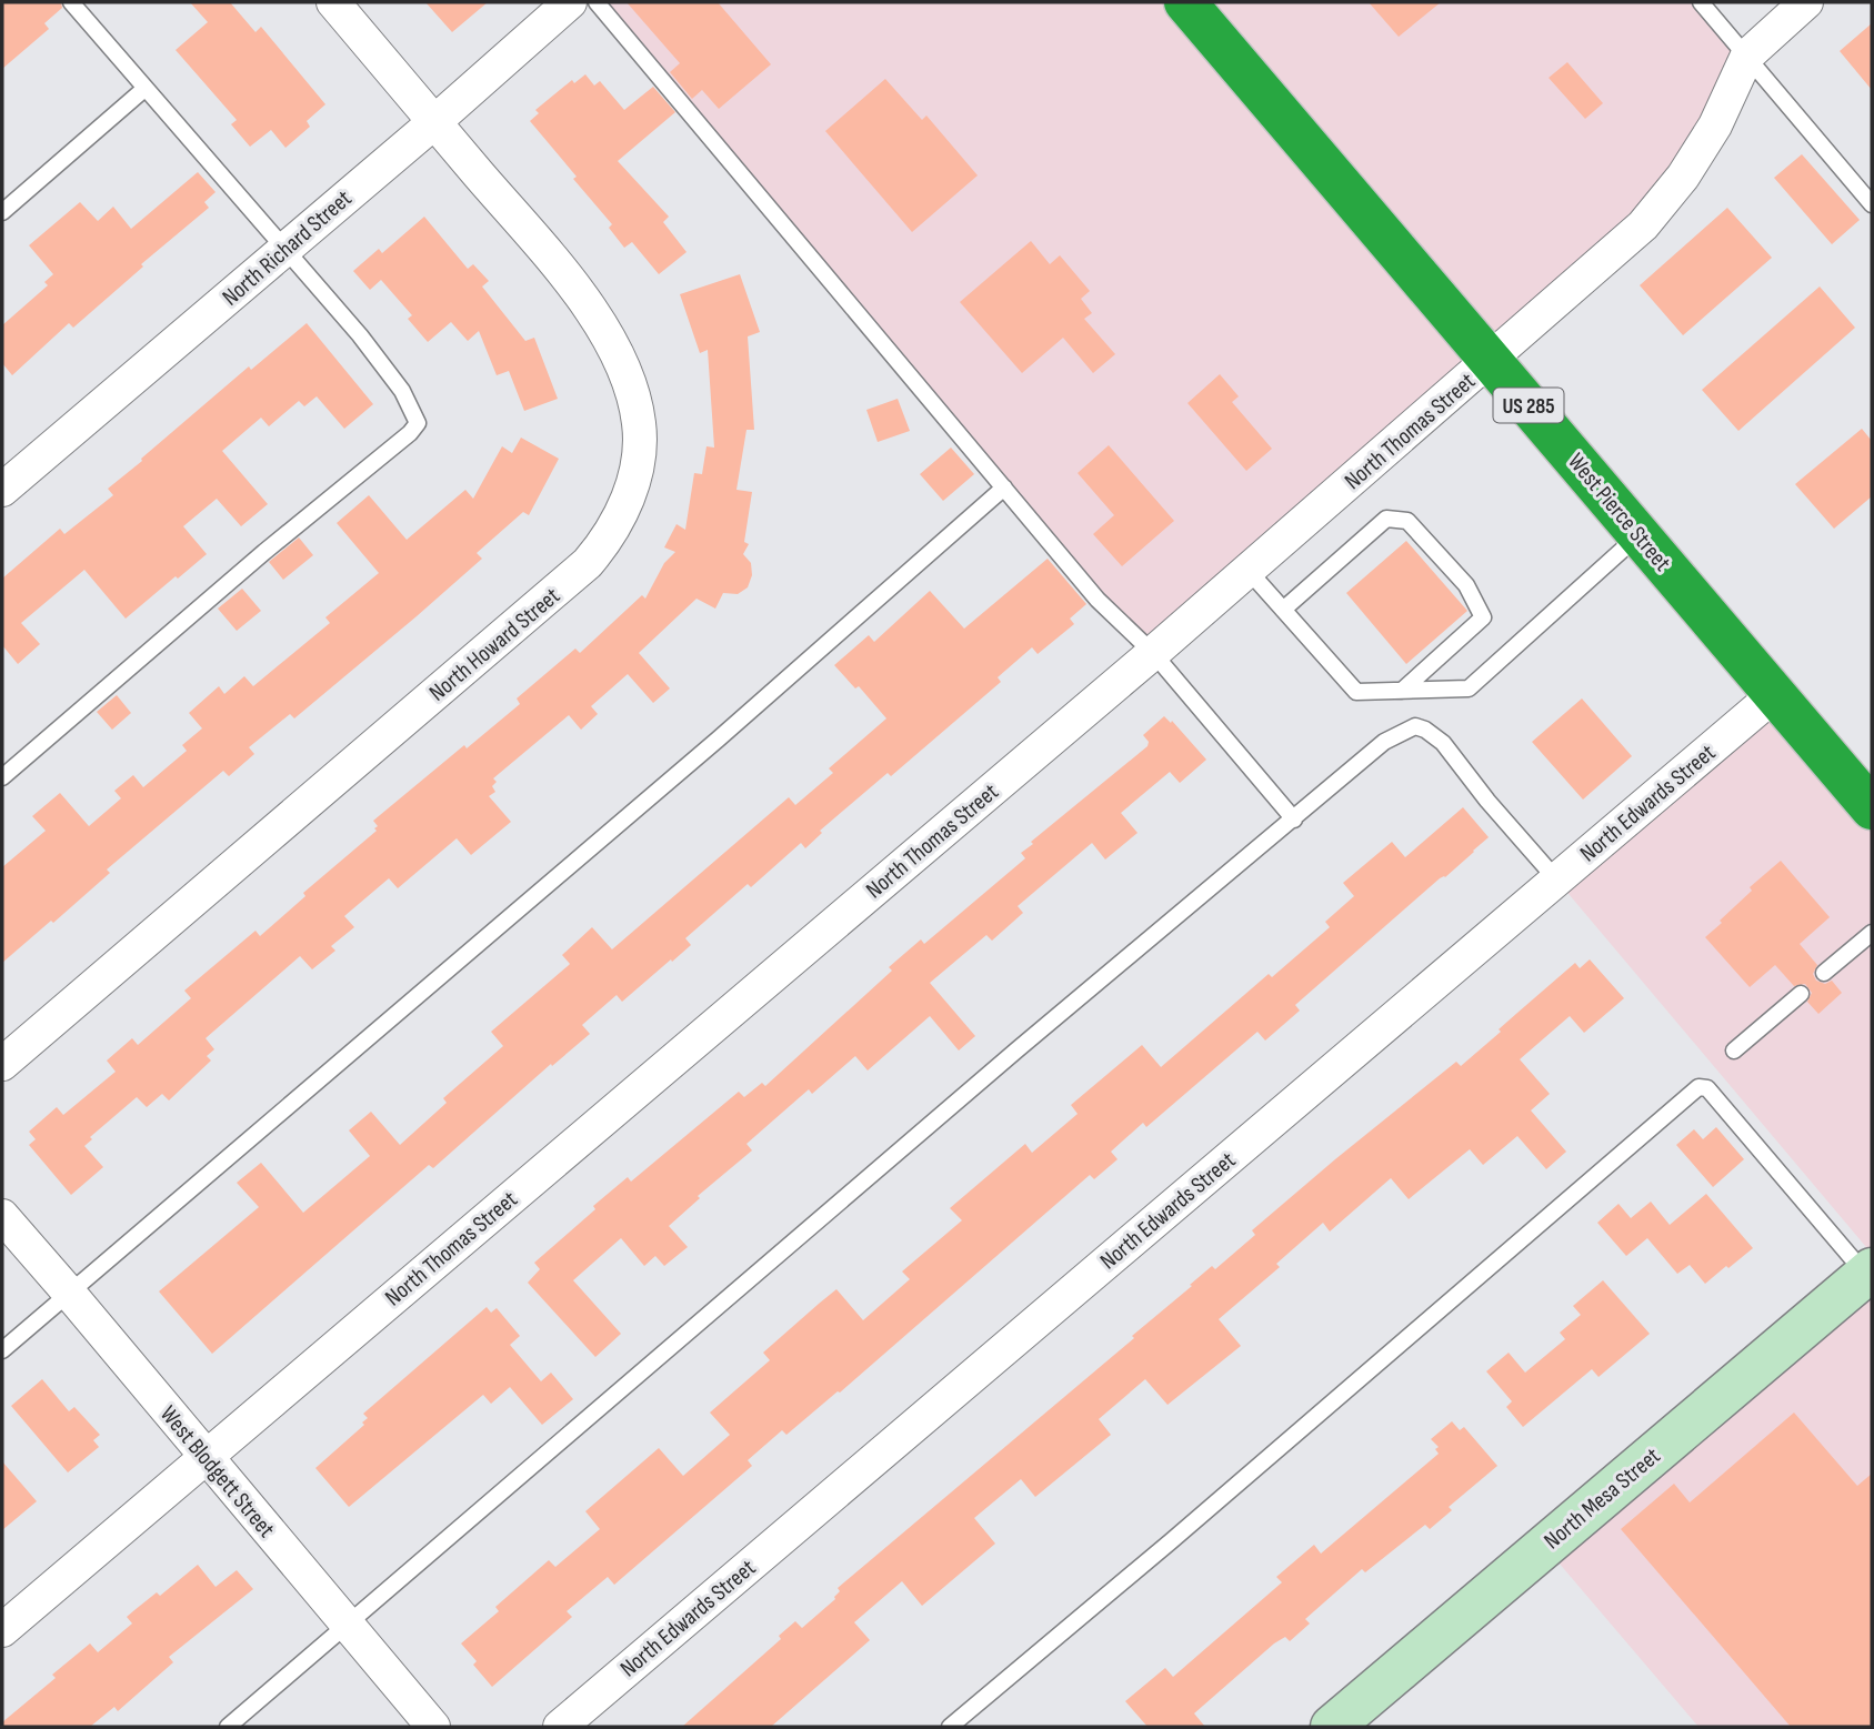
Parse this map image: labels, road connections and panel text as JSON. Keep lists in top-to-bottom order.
{
  "streets": {
    "highway": ["US 285", "West Pierce Street"],
    "street": [
      "North Richard Street",
      "North Thomas Street",
      "North Howard Street",
      "North Edwards Street",
      "West Blodgett Street",
      "North Mesa Street"
    ]
  },
  "crossings": [
    ["North Richard Street", "North Howard Street"],
    ["North Thomas Street", "West Pierce Street"],
    ["North Thomas Street", "West Blodgett Street"],
    ["West Pierce Street", "North Edwards Street"]
  ]
}
